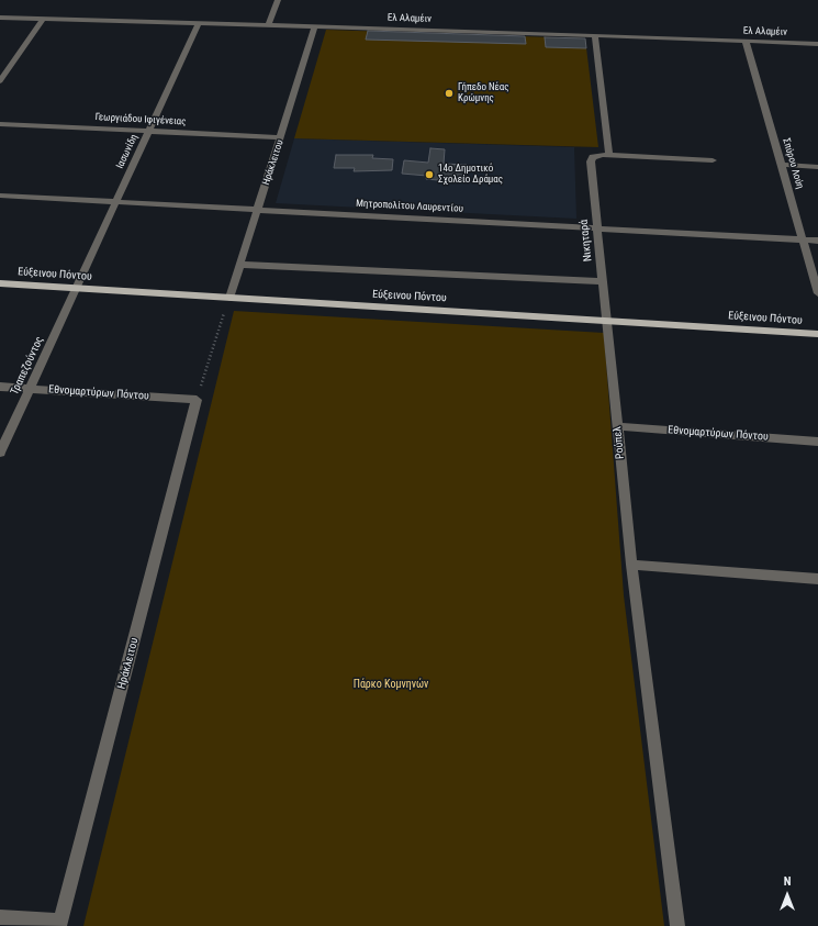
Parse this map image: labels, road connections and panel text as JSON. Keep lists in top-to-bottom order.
{
  "streets": {
    "main road": ["Εύξεινου Πόντου"],
    "street": [
      "Ελ Αλαμέιν",
      "Γεωργιάδου Ιφιγένειας",
      "Ιασωνίδη",
      "Ηράκλειτου",
      "Σπύρου Λούη",
      "Μητροπολίτου Λαυρεντίου",
      "Νικηταρά",
      "Τραπεζούντος",
      "Εθνομαρτύρων Πόντου",
      "Ρούπελ"
    ]
  },
  "crossings": [
    ["Ελ Αλαμέιν", "Ιασωνίδη"],
    ["Ελ Αλαμέιν", "Ηράκλειτου"],
    ["Ελ Αλαμέιν", "Σπύρου Λούη"],
    ["Γεωργιάδου Ιφιγένειας", "Ιασωνίδη"],
    ["Γεωργιάδου Ιφιγένειας", "Ηράκλειτου"],
    ["Ιασωνίδη", "Μητροπολίτου Λαυρεντίου"],
    ["Ιασωνίδη", "Εύξεινου Πόντου"],
    ["Ιασωνίδη", "Τραπεζούντος"],
    ["Ηράκλειτου", "Μητροπολίτου Λαυρεντίου"],
    ["Ηράκλειτου", "Εύξεινου Πόντου"],
    ["Ηράκλειτου", "Εθνομαρτύρων Πόντου"],
    ["Σπύρου Λούη", "Μητροπολίτου Λαυρεντίου"],
    ["Μητροπολίτου Λαυρεντίου", "Νικηταρά"],
    ["Νικηταρά", "Εύξεινου Πόντου"],
    ["Νικηταρά", "Ρούπελ"],
    ["Εύξεινου Πόντου", "Τραπεζούντος"],
    ["Εύξεινου Πόντου", "Ρούπελ"],
    ["Τραπεζούντος", "Εθνομαρτύρων Πόντου"],
    ["Εθνομαρτύρων Πόντου", "Ρούπελ"]
  ],
  "parks": ["Πάρκο Κομνηνών"],
  "places": ["Γήπεδο Νέας Κρώμνης", "14ο Δημοτικό Σχολείο Δράμας"],
  "north": "top"
}
